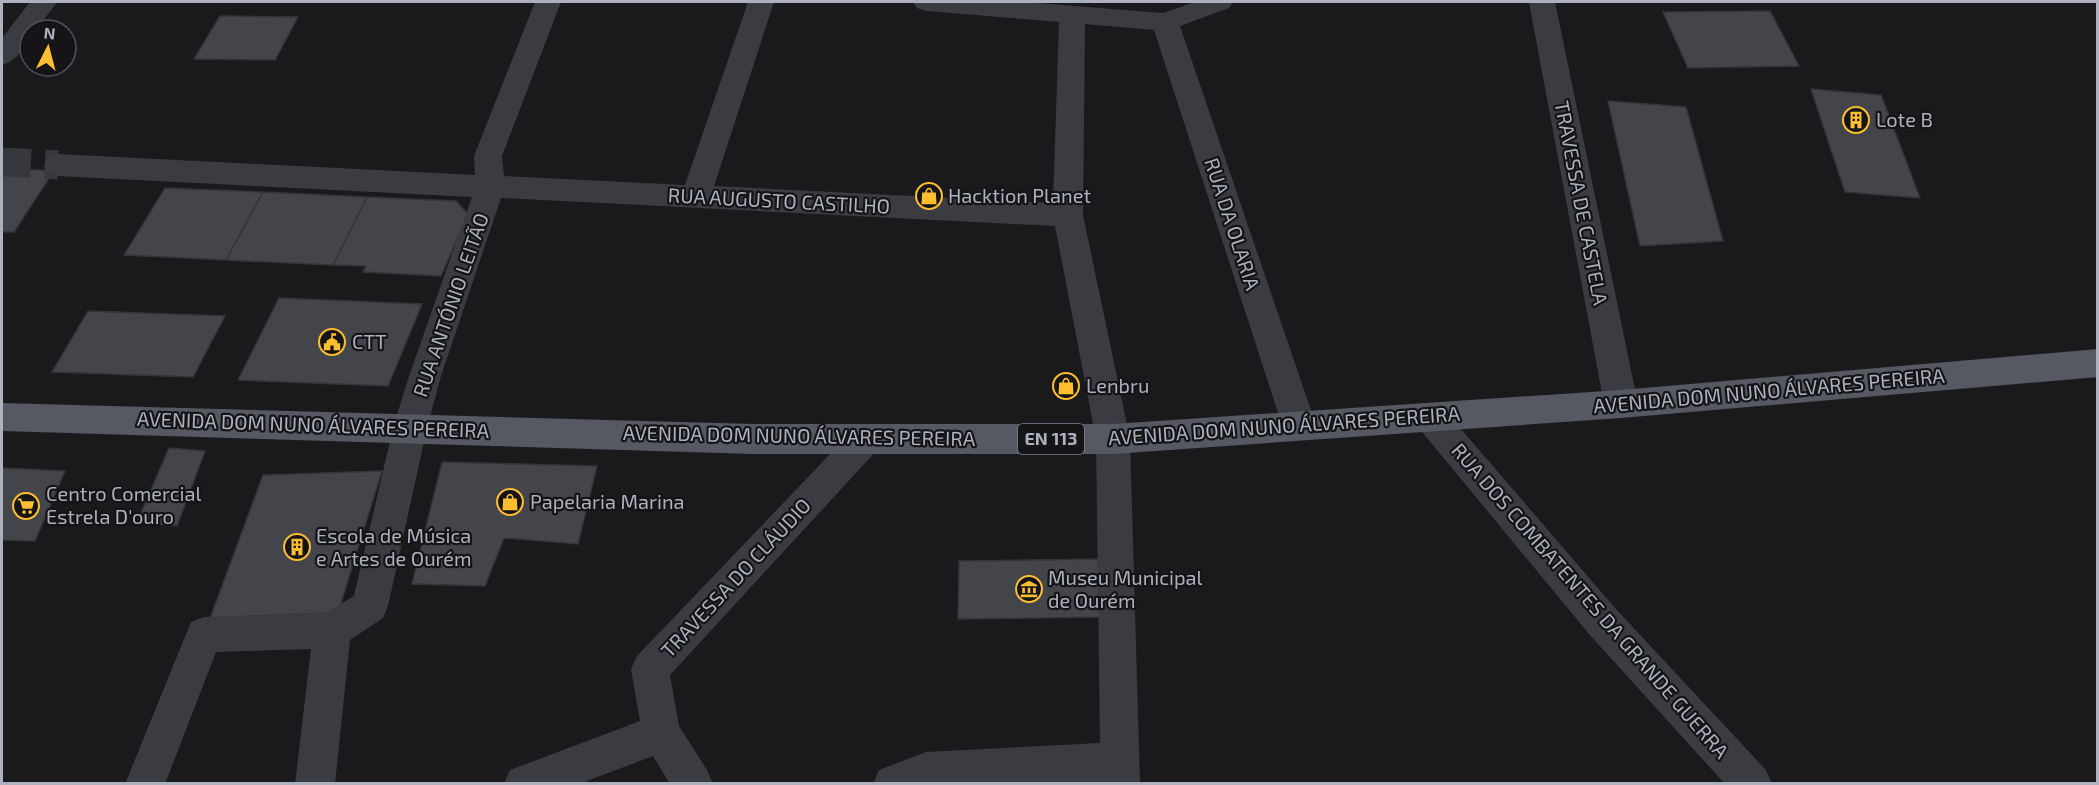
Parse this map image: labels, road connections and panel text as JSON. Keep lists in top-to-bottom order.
{
  "streets": {
    "main road": ["AVENIDA DOM NUNO ÁLVARES PEREIRA", "EN 113"],
    "street": [
      "RUA AUGUSTO CASTILHO",
      "TRAVESSA DE CASTELA",
      "RUA DA OLARIA",
      "RUA ANTÓNIO LEITÃO",
      "TRAVESSA DO CLÁUDIO",
      "RUA DOS COMBATENTES DA GRANDE GUERRA"
    ]
  },
  "crossings": [
    ["RUA AUGUSTO CASTILHO", "RUA ANTÓNIO LEITÃO"],
    ["TRAVESSA DE CASTELA", "AVENIDA DOM NUNO ÁLVARES PEREIRA"],
    ["RUA DA OLARIA", "AVENIDA DOM NUNO ÁLVARES PEREIRA"],
    ["RUA ANTÓNIO LEITÃO", "AVENIDA DOM NUNO ÁLVARES PEREIRA"],
    ["AVENIDA DOM NUNO ÁLVARES PEREIRA", "TRAVESSA DO CLÁUDIO"],
    ["AVENIDA DOM NUNO ÁLVARES PEREIRA", "RUA DOS COMBATENTES DA GRANDE GUERRA"]
  ],
  "places": {
    "building": ["Lote B", "Escola de Música e Artes de Ourém"],
    "shop": ["Hacktion Planet", "Lenbru", "Papelaria Marina"],
    "public building": ["CTT"],
    "supermarket": ["Centro Comercial Estrela D'ouro"],
    "museum": ["Museu Municipal de Ourém"]
  },
  "north": "top"
}
